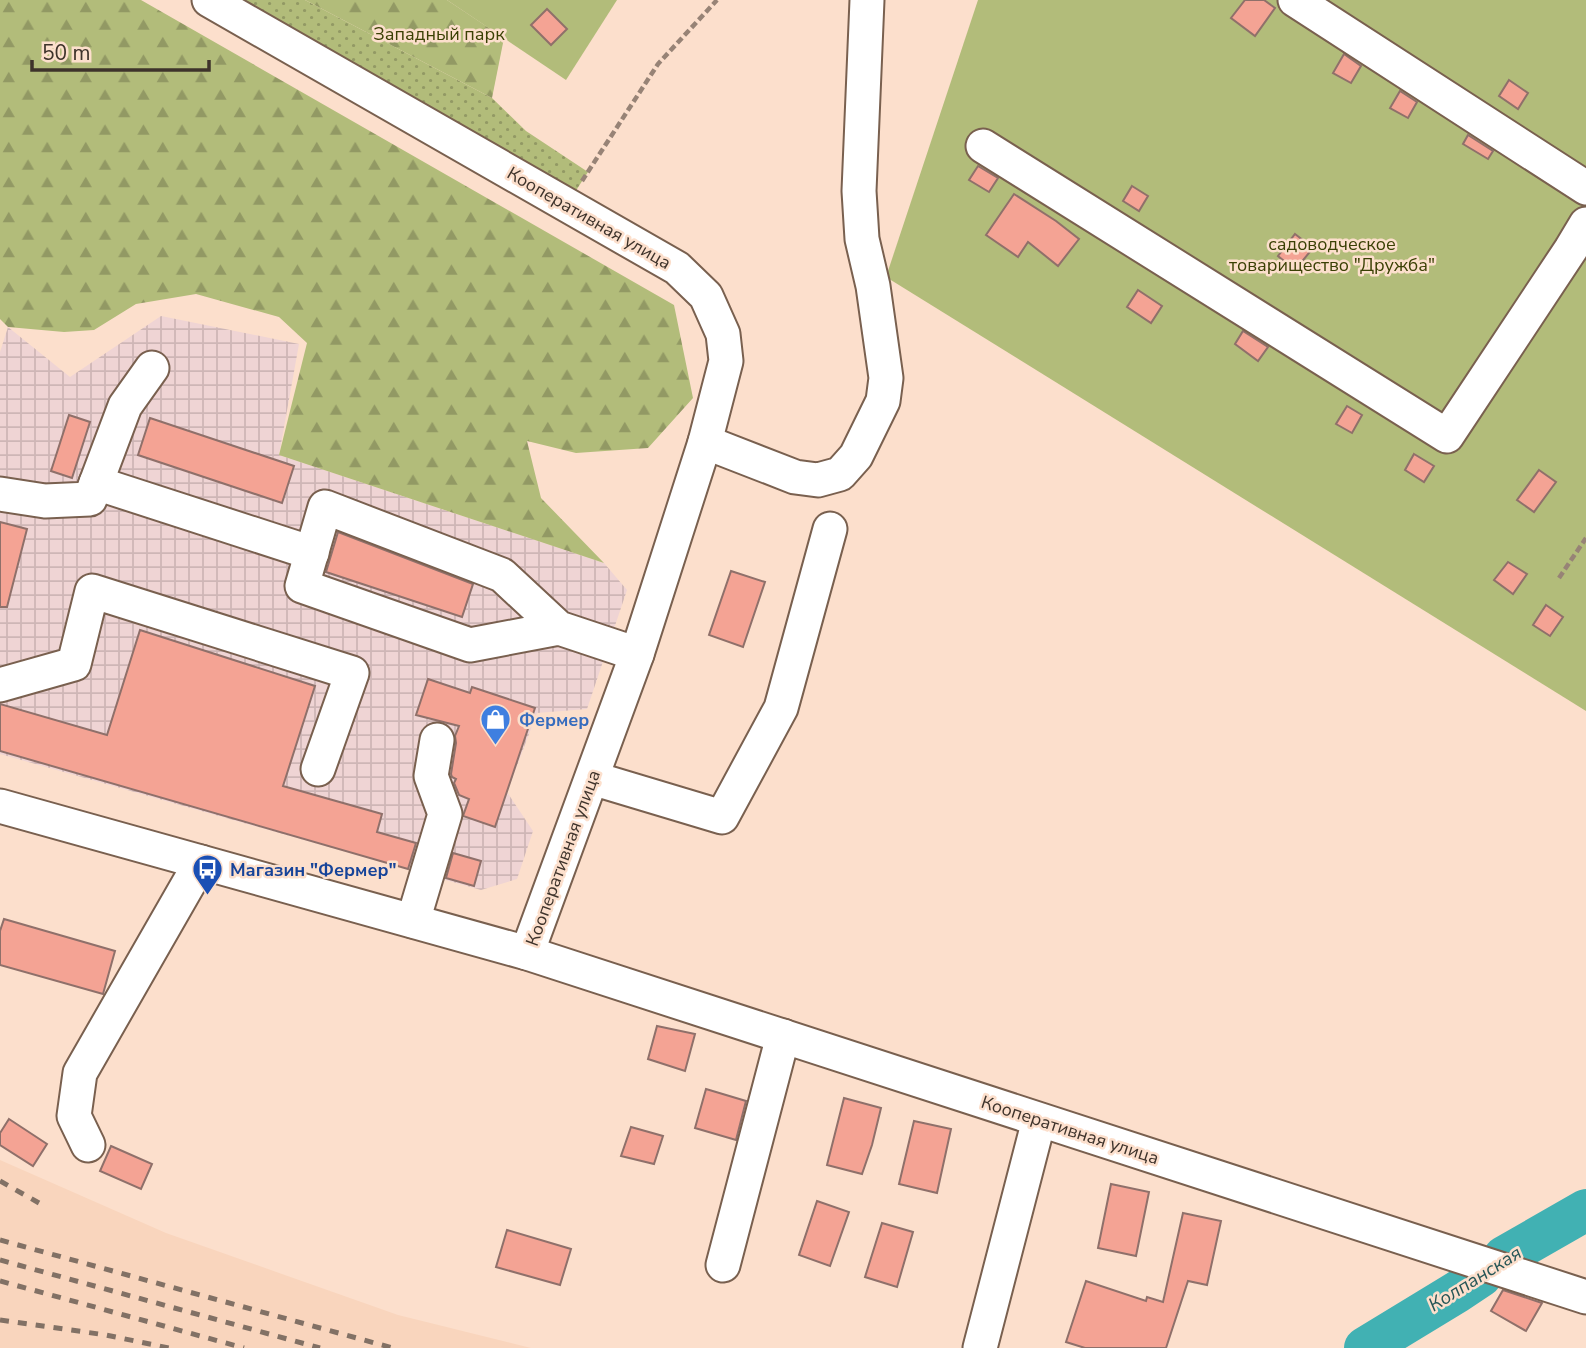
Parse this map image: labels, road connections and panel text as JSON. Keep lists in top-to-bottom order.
{
  "streets": {
    "street": ["Кооперативная улица"]
  },
  "water": ["Колпанская"],
  "parks": ["Западный парк", "садоводческое товарищество \"Дружба\""],
  "places": {
    "shop": ["Фермер"],
    "bus stop": ["Магазин \"Фермер\""]
  },
  "scale_bar": "50 m"
}
